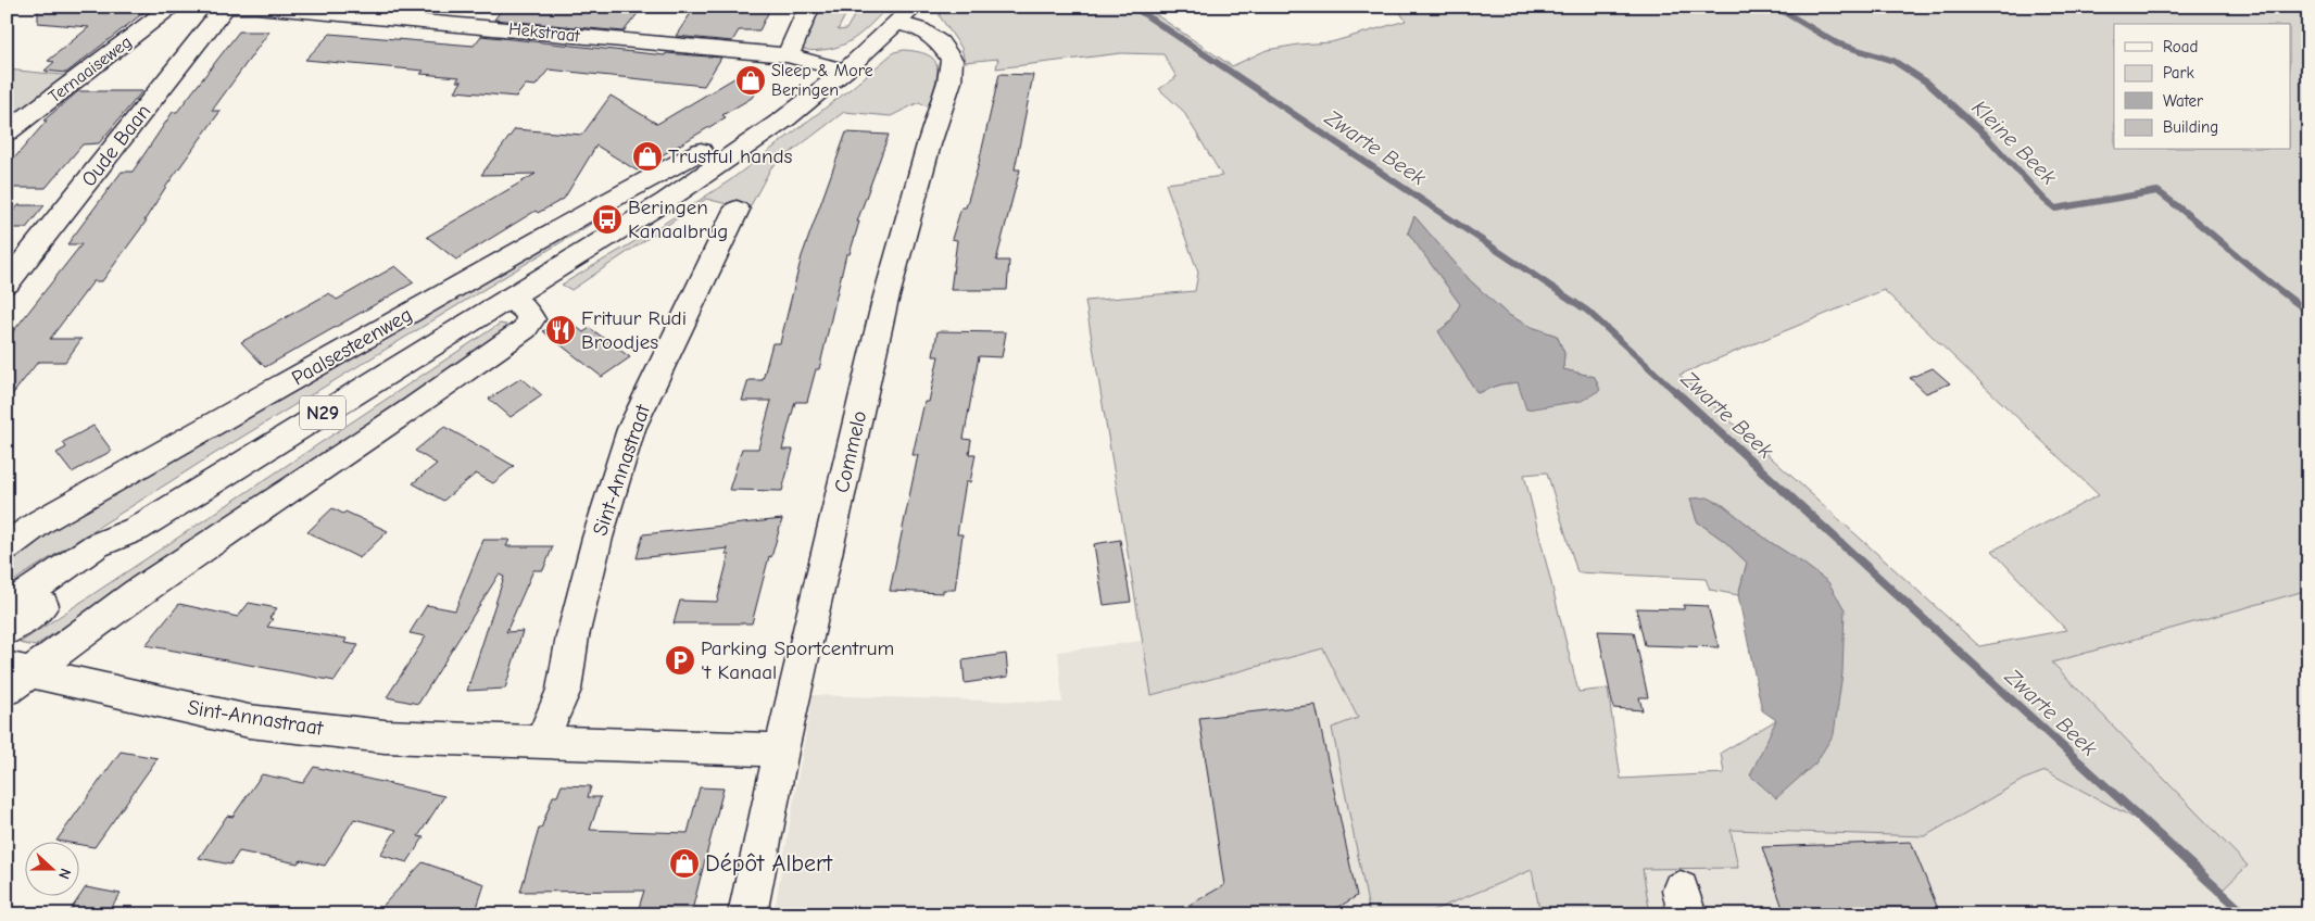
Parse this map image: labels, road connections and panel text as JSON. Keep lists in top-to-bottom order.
{
  "streets": {
    "street": [
      "Hekstraat",
      "Ternaaiseweg",
      "Oude Baan",
      "Paalsesteenweg",
      "N29",
      "Commelo",
      "Sint-Annastraat"
    ]
  },
  "crossings": [
    ["Hekstraat", "Oude Baan"],
    ["Hekstraat", "Paalsesteenweg"],
    ["Paalsesteenweg", "Commelo"],
    ["Commelo", "Sint-Annastraat"]
  ],
  "water": ["Kleine Beek", "Zwarte Beek"],
  "places": {
    "shop": ["Sleep & More Beringen", "Trustful hands", "Dépôt Albert"],
    "bus stop": ["Beringen Kanaalbrug"],
    "restaurant": ["Frituur Rudi Broodjes"],
    "parking": ["Parking Sportcentrum 't Kanaal"]
  },
  "legend": [
    "Road",
    "Park",
    "Water",
    "Building"
  ],
  "north": "right"
}
